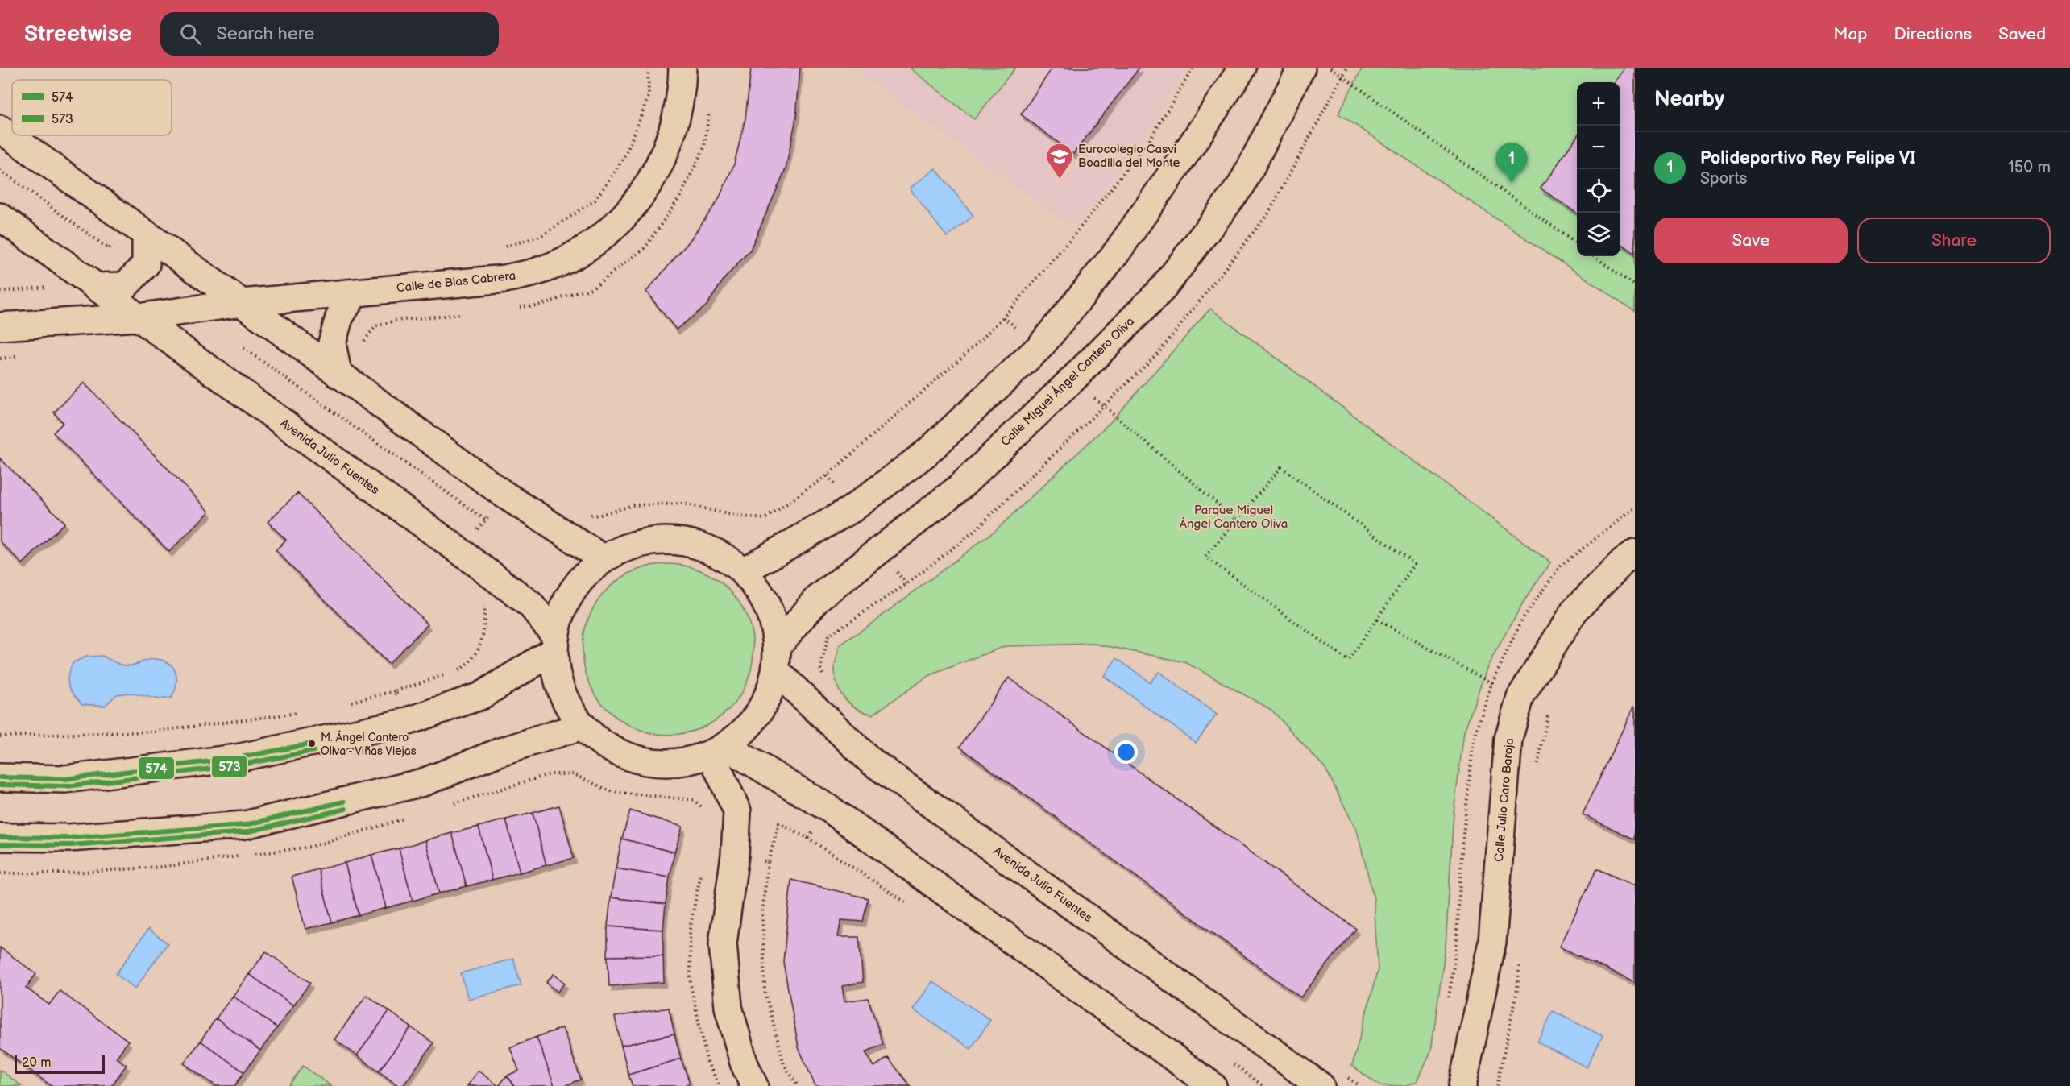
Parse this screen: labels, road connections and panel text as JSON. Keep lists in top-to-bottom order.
{
  "streets": {
    "street": [
      "Calle de Blas Cabrera",
      "Calle Miguel Ángel Cantero Oliva",
      "Avenida Julio Fuentes",
      "Calle Julio Caro Baroja"
    ]
  },
  "crossings": [
    ["Calle de Blas Cabrera", "Avenida Julio Fuentes"],
    ["Calle Miguel Ángel Cantero Oliva", "Avenida Julio Fuentes"]
  ],
  "parks": ["Parque Miguel Ángel Cantero Oliva"],
  "places": {
    "school or university": ["Eurocolegio Casvi Boadilla del Monte"],
    "other": ["M. Ángel Cantero Oliva - Viñas Viejas"]
  },
  "lines": ["transit line 574", "transit line 573"],
  "legend": ["574", "573"],
  "scale_bar": "20 m",
  "page": {
    "header": "Streetwise",
    "search": "Search here",
    "nav": ["Map", "Directions", "Saved"],
    "heading": "Nearby",
    "map_buttons": ["+", "−"],
    "list": [
      {
        "mark": "1",
        "name": "Polideportivo Rey Felipe VI",
        "note": "Sports",
        "value": "150 m"
      }
    ],
    "pins": "1",
    "buttons": ["Save", "Share"],
    "scale": "20 m"
  }
}
